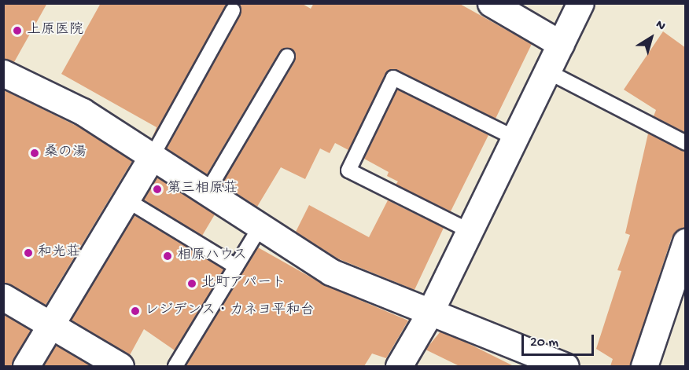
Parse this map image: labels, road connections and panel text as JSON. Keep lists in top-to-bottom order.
{
  "places": [
    "上原医院",
    "桑の湯",
    "第三相原荘",
    "和光荘",
    "相原ハウス",
    "北町アパート",
    "レジデンス・カネヨ平和台"
  ],
  "scale_bar": "20 m",
  "north": "top right"
}
